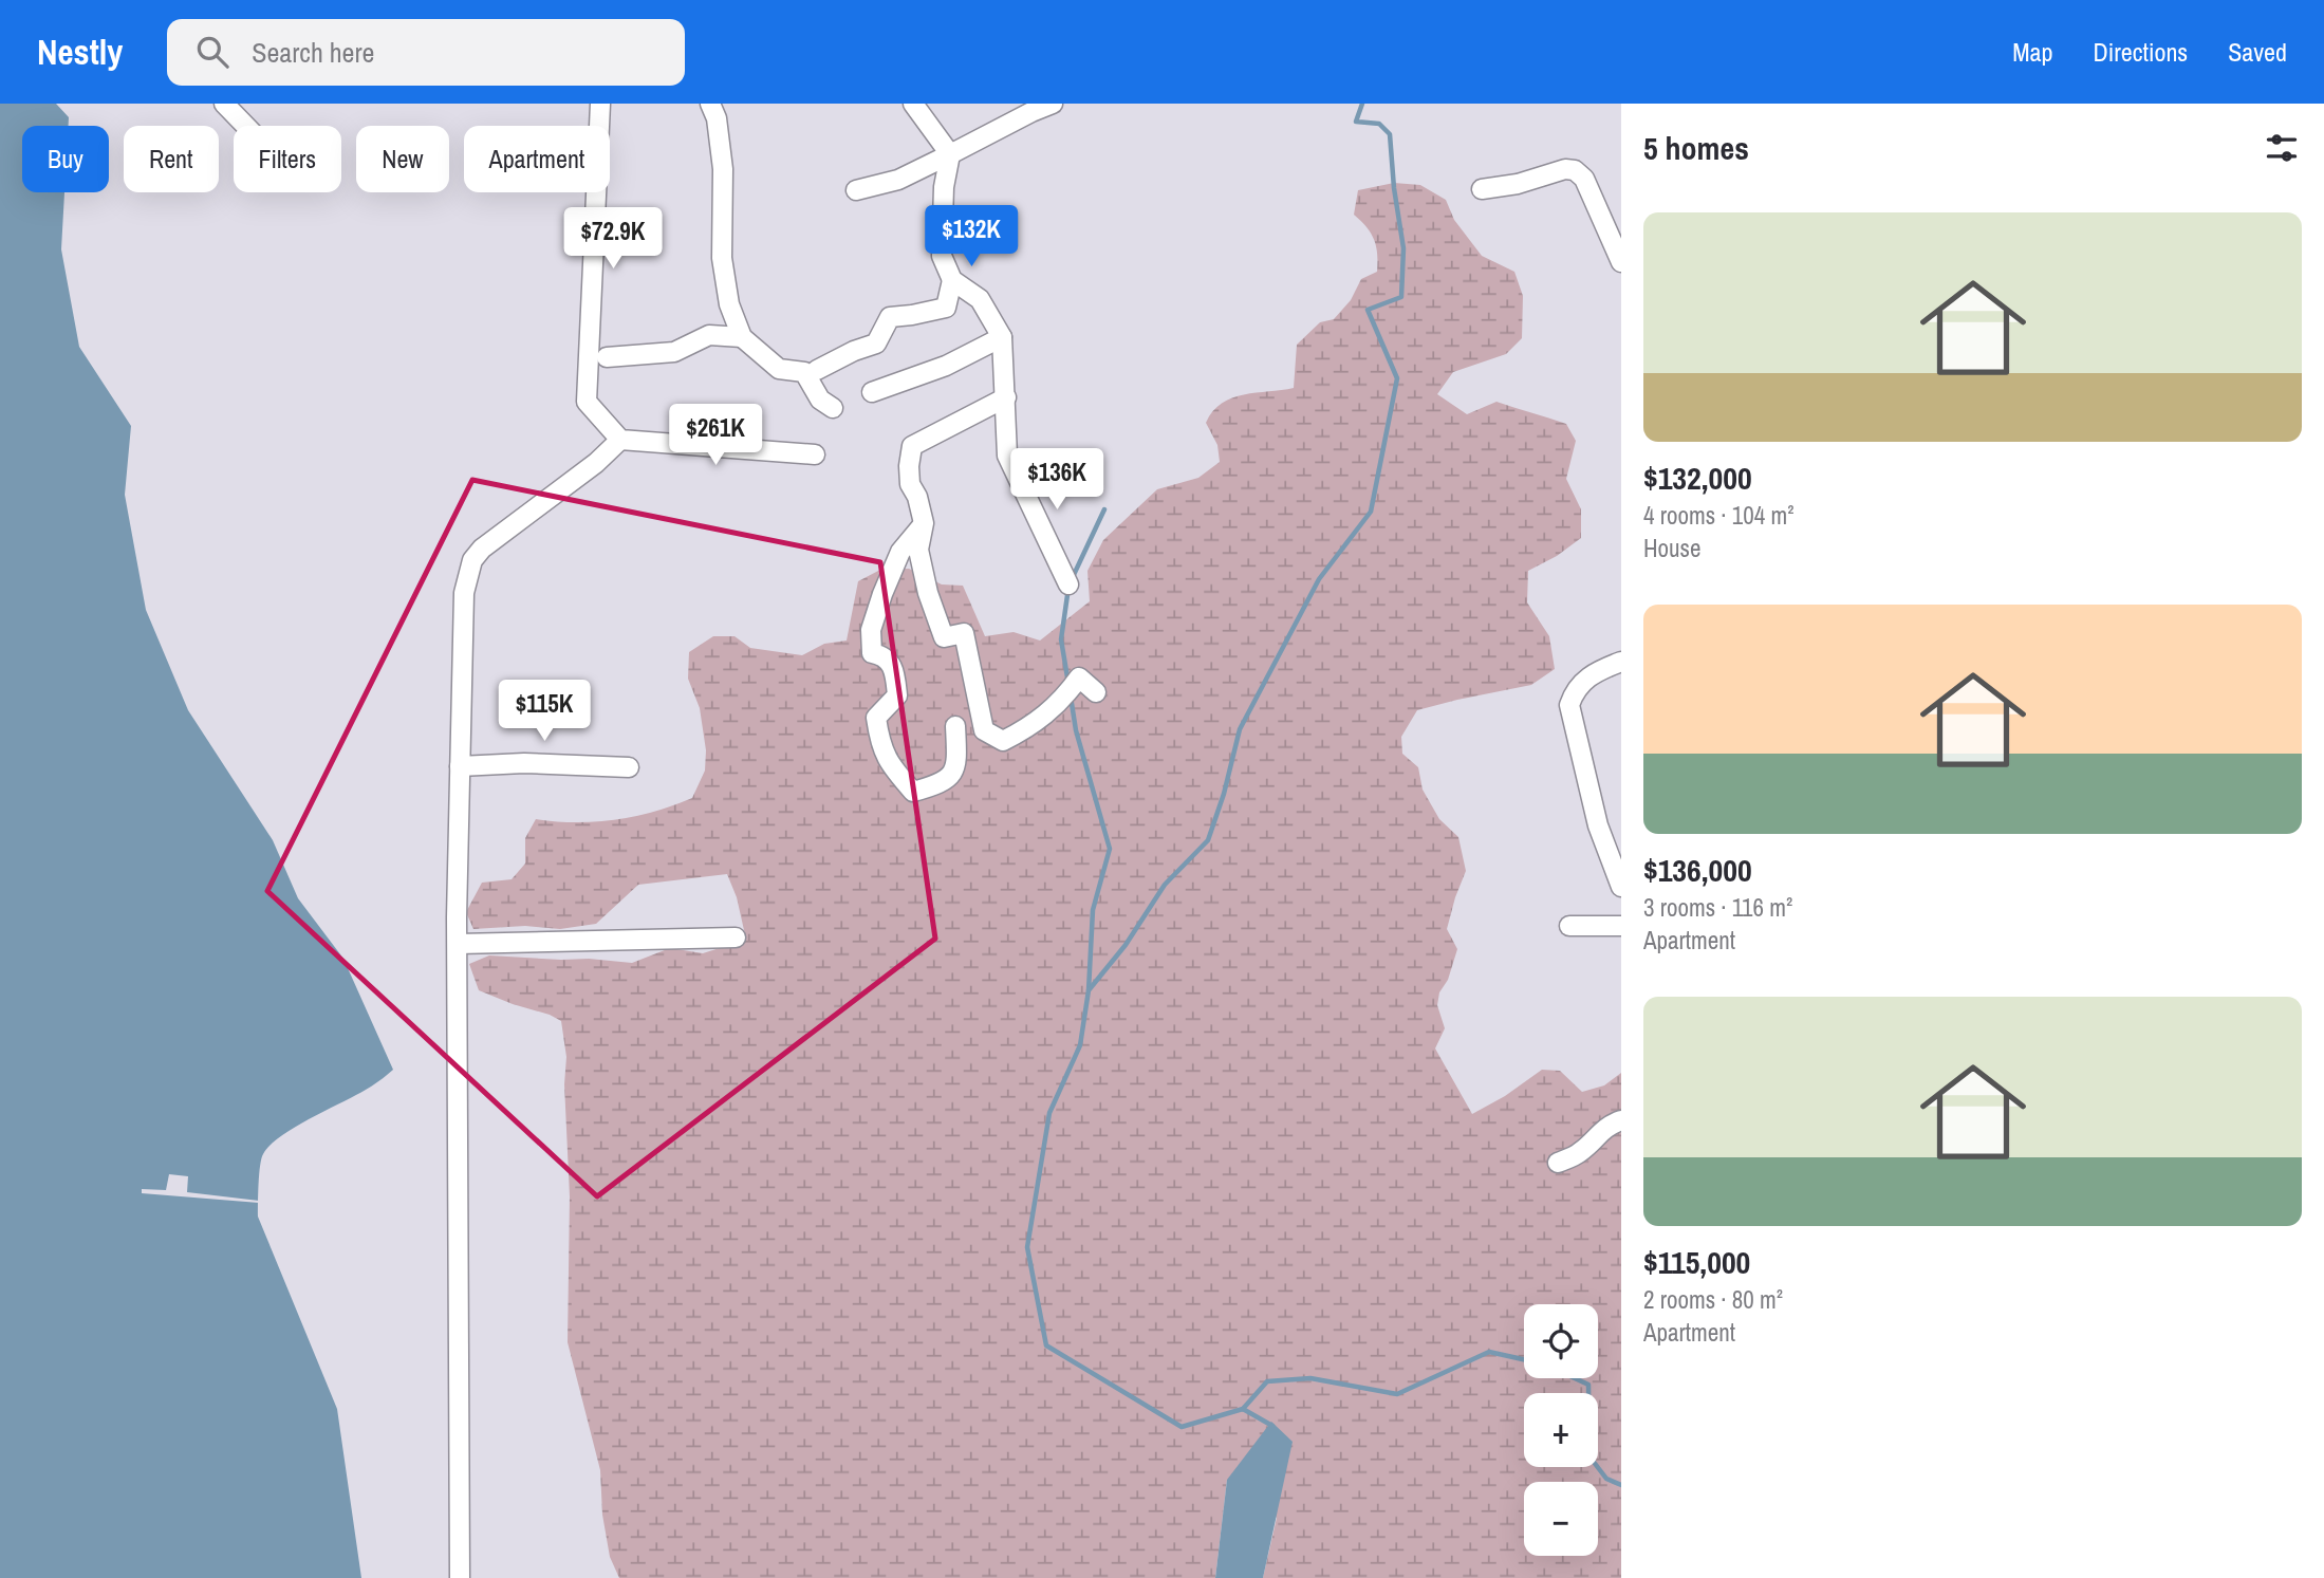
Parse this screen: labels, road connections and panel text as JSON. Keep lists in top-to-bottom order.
{
  "page": {
    "header": "Nestly",
    "search": "Search here",
    "nav": ["Map", "Directions", "Saved"],
    "heading": "5 homes",
    "chip": [
      "Buy",
      "Rent",
      "Filters",
      "New",
      "Apartment"
    ],
    "list": [
      {
        "name": "$132,000",
        "note": "4 rooms · 104 m² · House"
      },
      {
        "name": "$136,000",
        "note": "3 rooms · 116 m² · Apartment"
      },
      {
        "name": "$115,000",
        "note": "2 rooms · 80 m² · Apartment"
      }
    ],
    "price": [
      "$132K",
      "$72.9K",
      "$261K",
      "$136K",
      "$115K"
    ],
    "map_buttons": ["+", "−"]
  }
}
